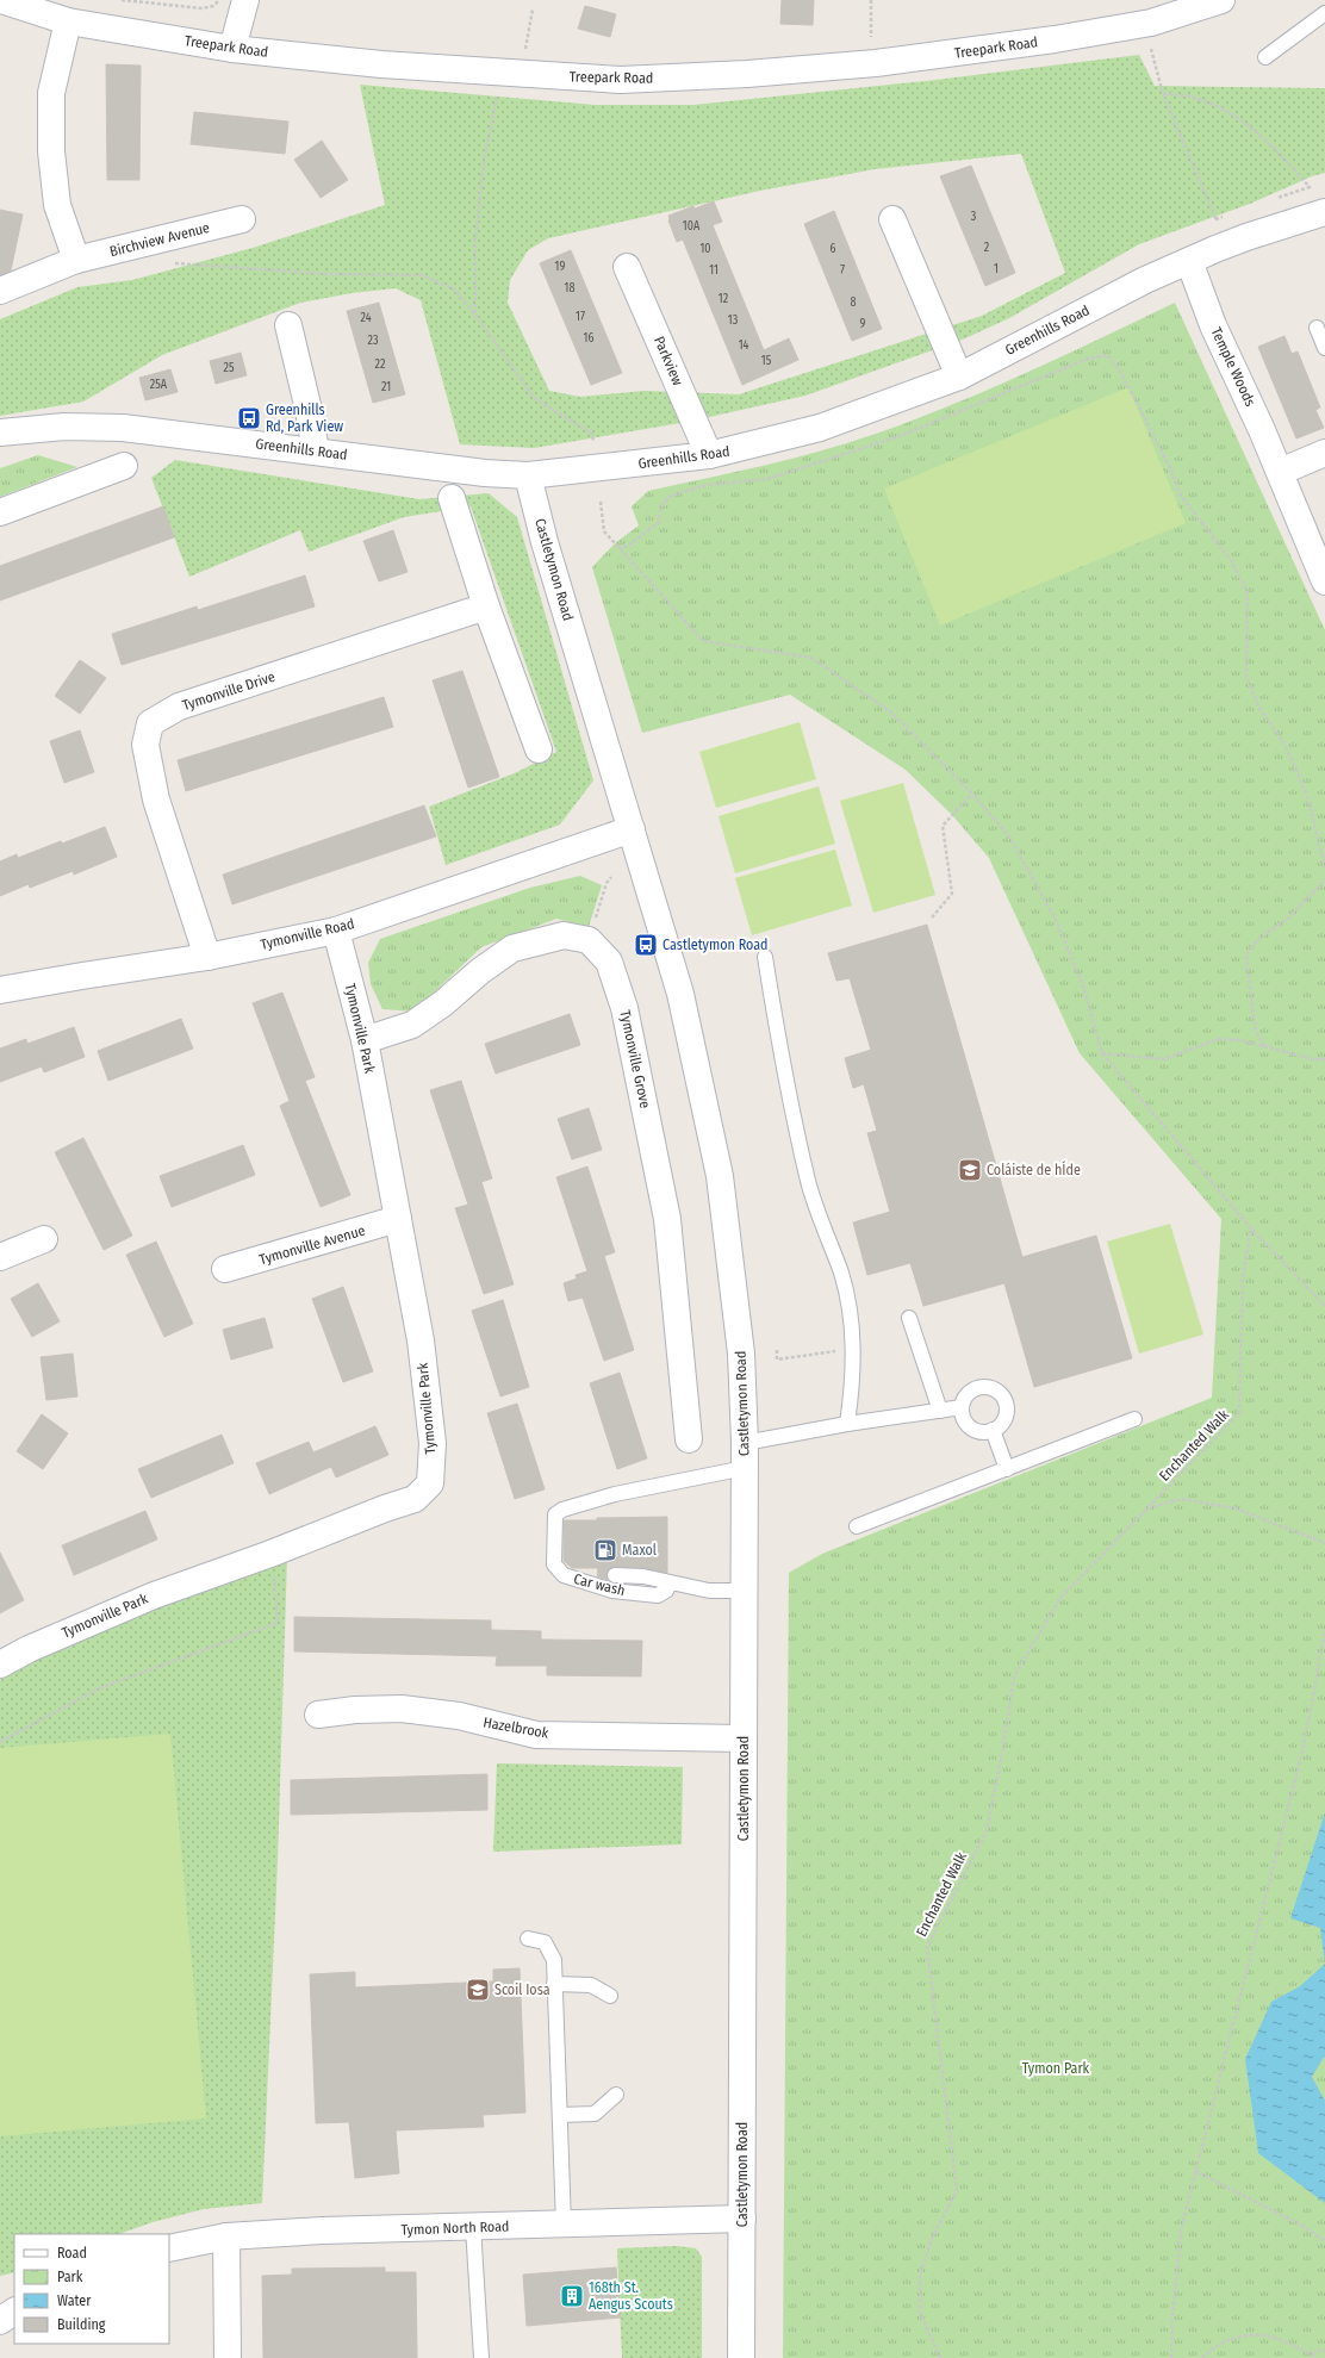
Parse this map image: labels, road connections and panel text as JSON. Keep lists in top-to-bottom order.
{
  "streets": {
    "street": [
      "Treepark Road",
      "Birchview Avenue",
      "Greenhills Road",
      "Parkview",
      "Temple Woods",
      "Castletymon Road",
      "Tymonville Drive",
      "Tymonville Road",
      "Tymonville Park",
      "Tymonville Grove",
      "Tymonville Avenue",
      "Hazelbrook",
      "Tymon North Road"
    ],
    "lane": ["Car wash"],
    "path": ["Enchanted Walk"]
  },
  "crossings": [
    ["Greenhills Road", "Parkview"],
    ["Greenhills Road", "Temple Woods"],
    ["Greenhills Road", "Castletymon Road"],
    ["Castletymon Road", "Tymonville Road"],
    ["Castletymon Road", "Car wash"],
    ["Castletymon Road", "Hazelbrook"],
    ["Castletymon Road", "Tymon North Road"],
    ["Tymonville Drive", "Tymonville Road"],
    ["Tymonville Road", "Tymonville Park"],
    ["Tymonville Park", "Tymonville Grove"],
    ["Tymonville Park", "Tymonville Avenue"]
  ],
  "parks": ["Tymon Park"],
  "places": {
    "bus stop": ["Greenhills Rd, Park View", "Castletymon Road"],
    "school or university": ["Coláiste de hÍde", "Scoil Iosa"],
    "fuel station": ["Maxol"],
    "building": ["168th St. Aengus Scouts"]
  },
  "house_numbers": [
    "3",
    "10A",
    "2",
    "10",
    "6",
    "19",
    "1",
    "11",
    "7",
    "18",
    "12",
    "8",
    "17",
    "24",
    "13",
    "9",
    "16",
    "23",
    "14",
    "15",
    "22",
    "25",
    "25A",
    "21"
  ],
  "legend": [
    "Road",
    "Park",
    "Water",
    "Building"
  ]
}
